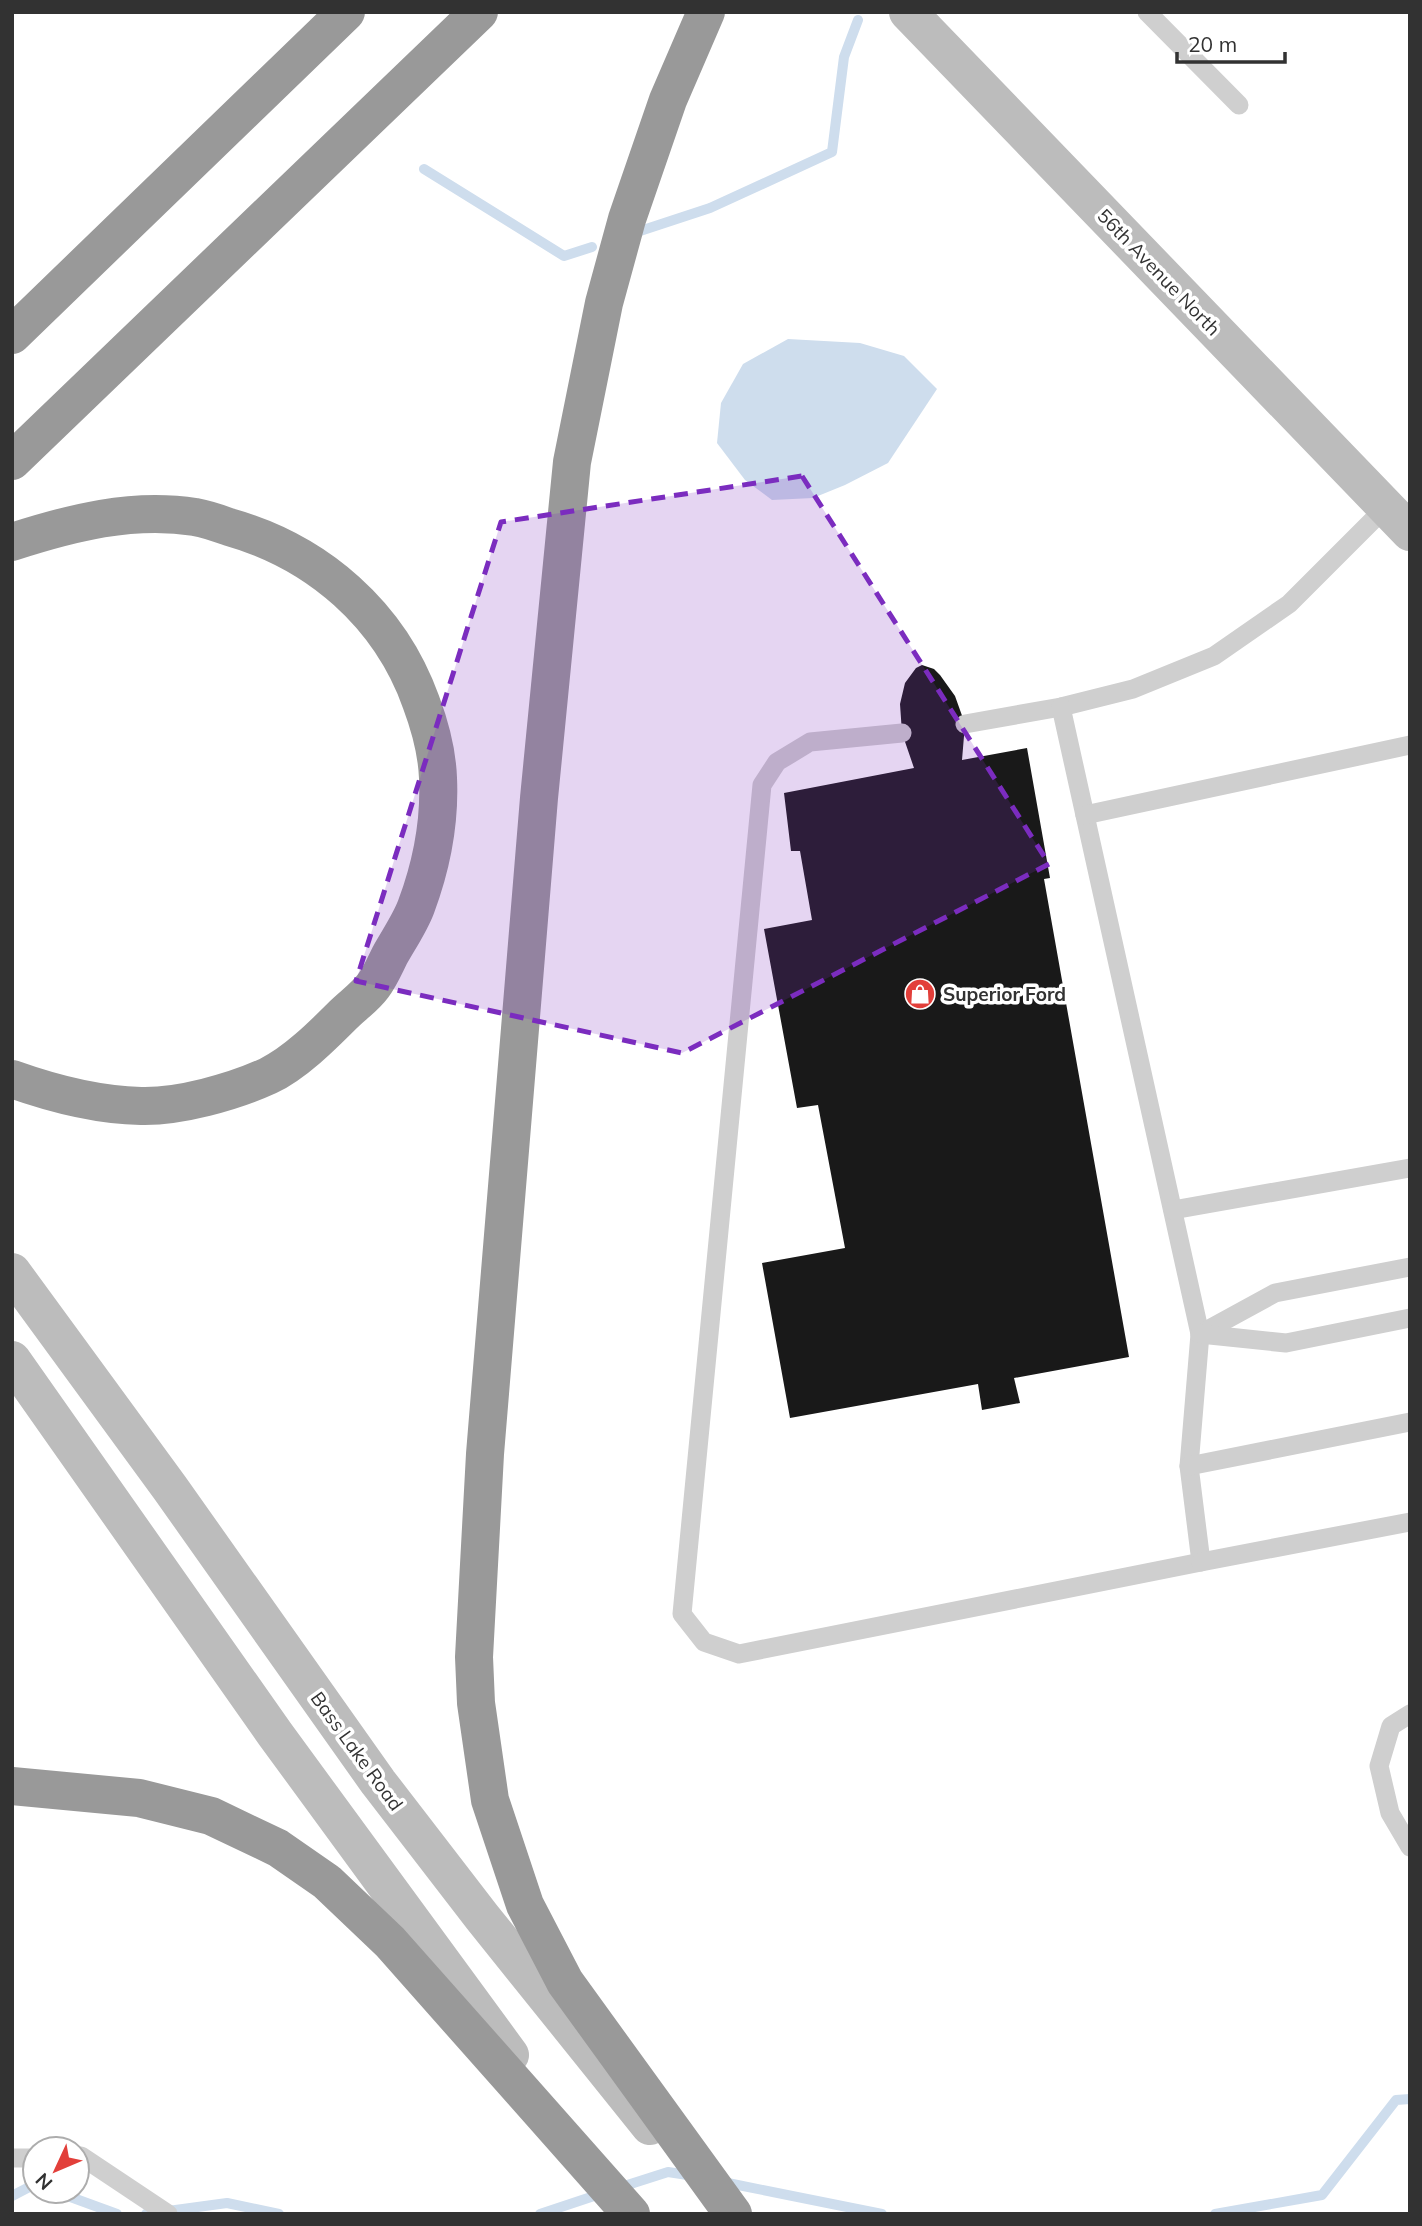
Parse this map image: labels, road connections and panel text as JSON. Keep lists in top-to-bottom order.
{
  "streets": {
    "main road": ["56th Avenue North", "Bass Lake Road"]
  },
  "places": {
    "shop": ["Superior Ford"]
  },
  "scale_bar": "20 m",
  "north": "bottom left"
}
